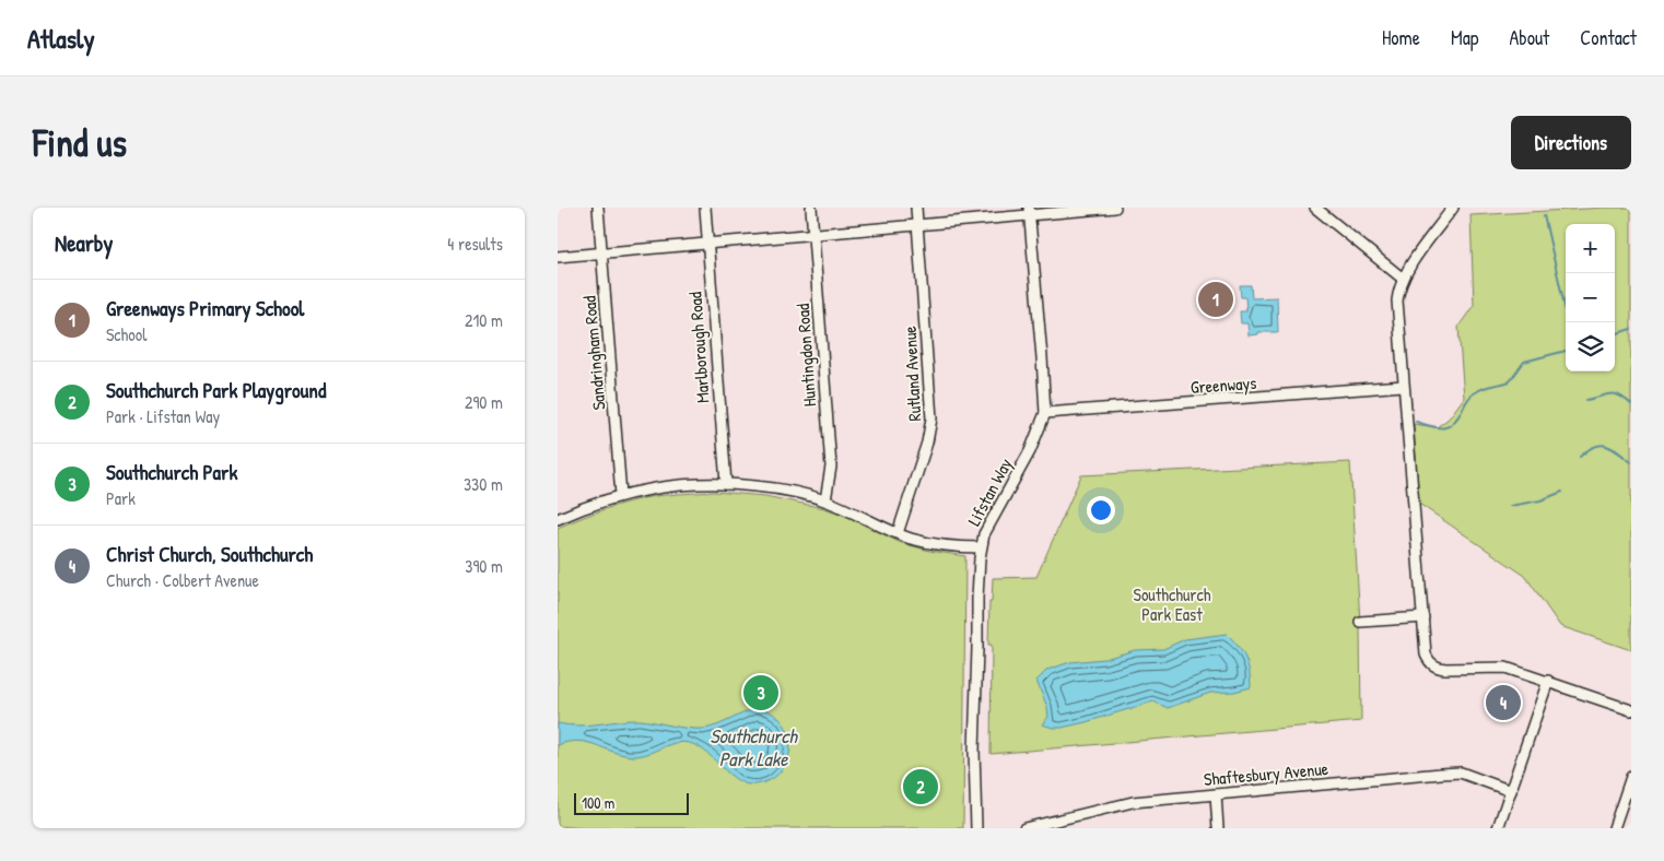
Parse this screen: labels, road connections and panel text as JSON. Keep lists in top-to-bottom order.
{
  "streets": {
    "street": [
      "Marlborough Road",
      "Sandringham Road",
      "Huntingdon Road",
      "Rutland Avenue",
      "Greenways",
      "Lifstan Way",
      "Shaftesbury Avenue"
    ]
  },
  "crossings": [
    ["Greenways", "Lifstan Way"]
  ],
  "water": ["Southchurch Park Lake"],
  "parks": ["Southchurch Park East"],
  "scale_bar": "100 m",
  "page": {
    "header": "Atlasly",
    "nav": [
      "Home",
      "Map",
      "About",
      "Contact"
    ],
    "buttons": "Directions",
    "title": "Find us",
    "heading": ["Nearby", "4 results"],
    "map_buttons": ["+", "−"],
    "list": [
      {
        "mark": "1",
        "name": "Greenways Primary School",
        "note": "School",
        "value": "210 m"
      },
      {
        "mark": "2",
        "name": "Southchurch Park Playground",
        "note": "Park · Lifstan Way",
        "value": "290 m"
      },
      {
        "mark": "3",
        "name": "Southchurch Park",
        "note": "Park",
        "value": "330 m"
      },
      {
        "mark": "4",
        "name": "Christ Church, Southchurch",
        "note": "Church · Colbert Avenue",
        "value": "390 m"
      }
    ],
    "pins": [
      "1",
      "3",
      "4",
      "2"
    ],
    "scale": "100 m"
  }
}
